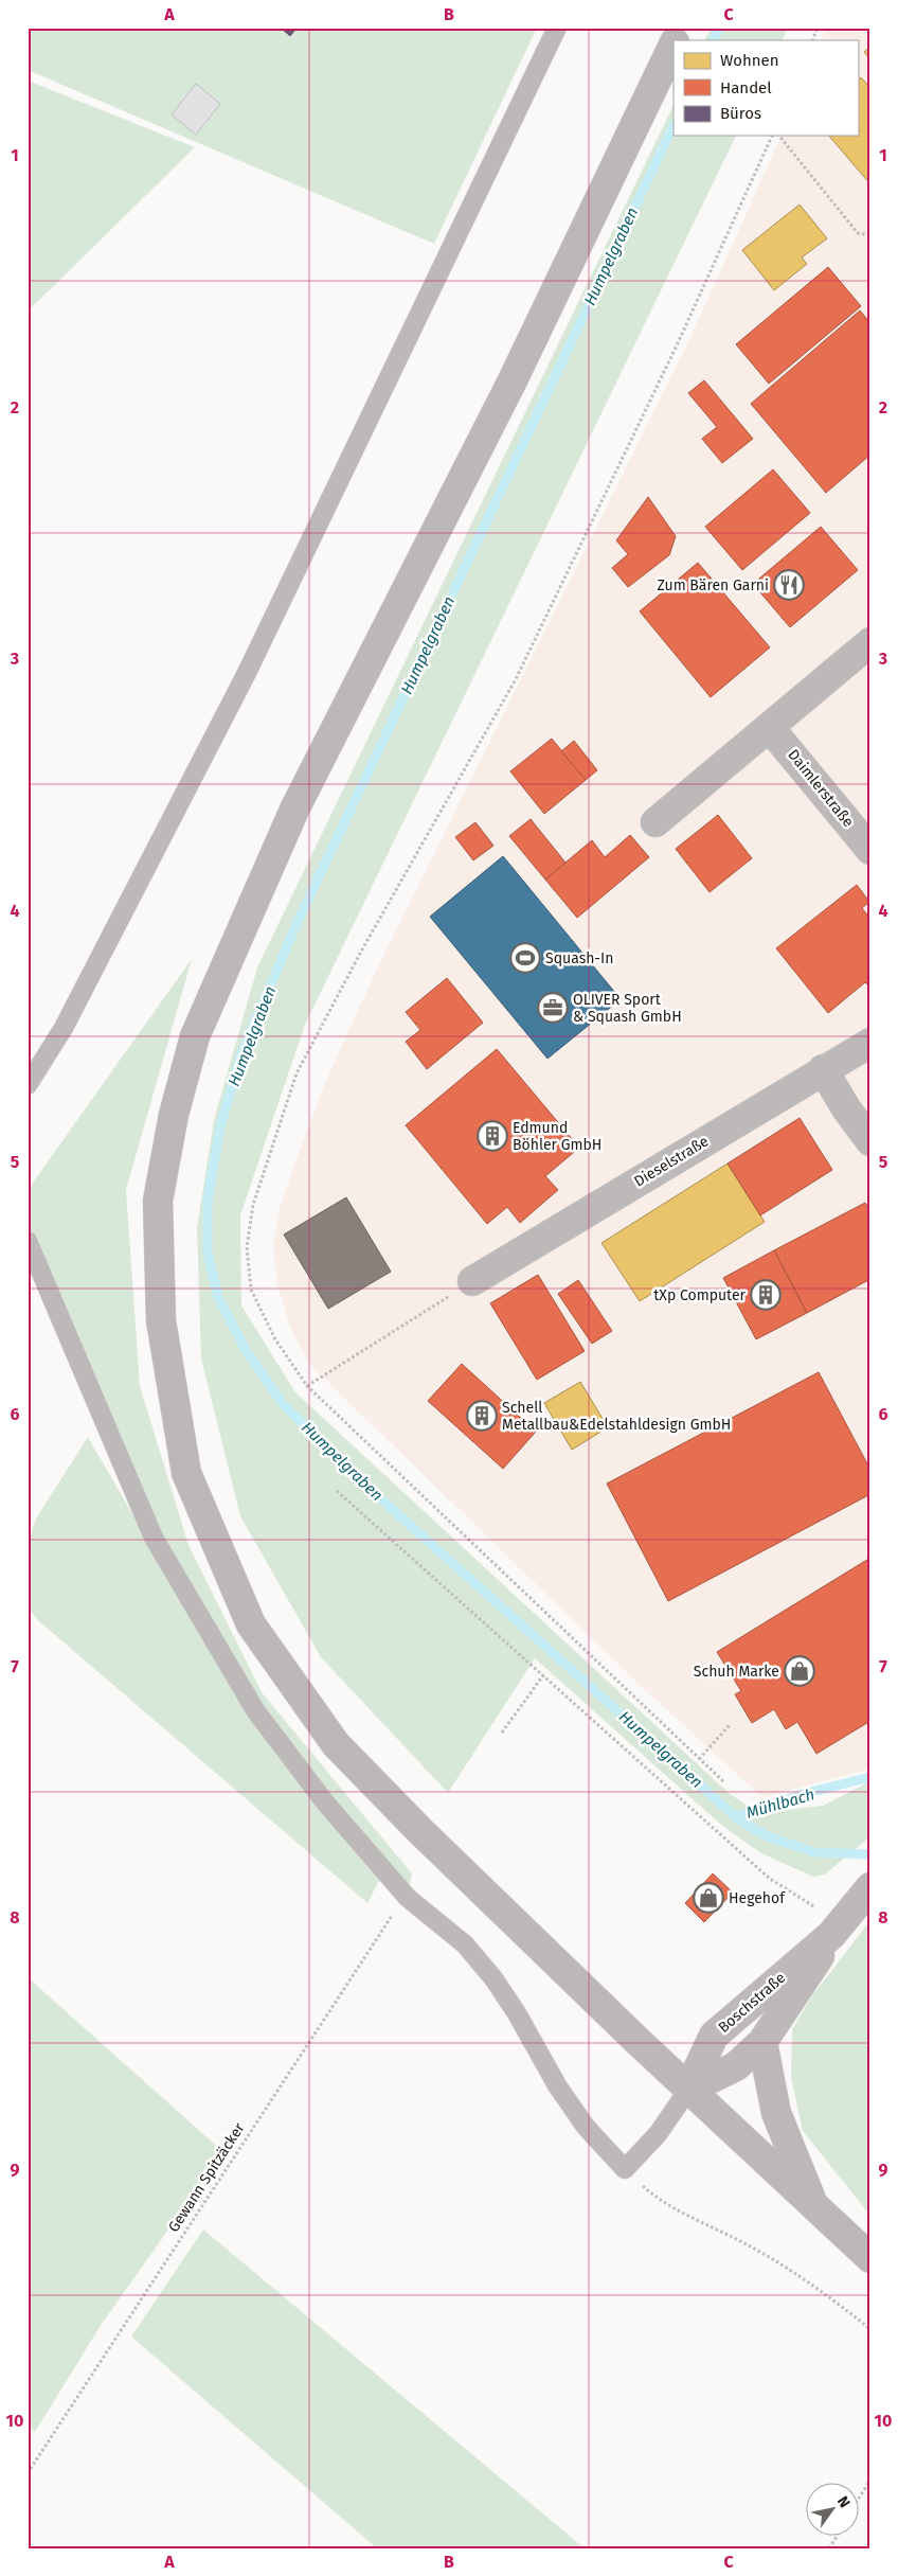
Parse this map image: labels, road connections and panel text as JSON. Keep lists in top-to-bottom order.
{
  "streets": {
    "street": ["Daimlerstraße", "Dieselstraße", "Boschstraße"],
    "path": ["Gewann Spitzäcker"]
  },
  "water": ["Humpelgraben", "Mühlbach"],
  "places": {
    "restaurant": ["Zum Bären Garni"],
    "sports": ["Squash-In"],
    "office": ["OLIVER Sport & Squash GmbH"],
    "building": ["Edmund Böhler GmbH", "tXp Computer", "Schell Metallbau&Edelstahldesign GmbH"],
    "shop": ["Schuh Marke", "Hegehof"]
  },
  "legend": ["Wohnen", "Handel", "Büros"],
  "north": "top right",
  "grid": {
    "columns": ["A", "B", "C"],
    "rows": [
      "1",
      "2",
      "3",
      "4",
      "5",
      "6",
      "7",
      "8",
      "9",
      "10"
    ]
  }
}
